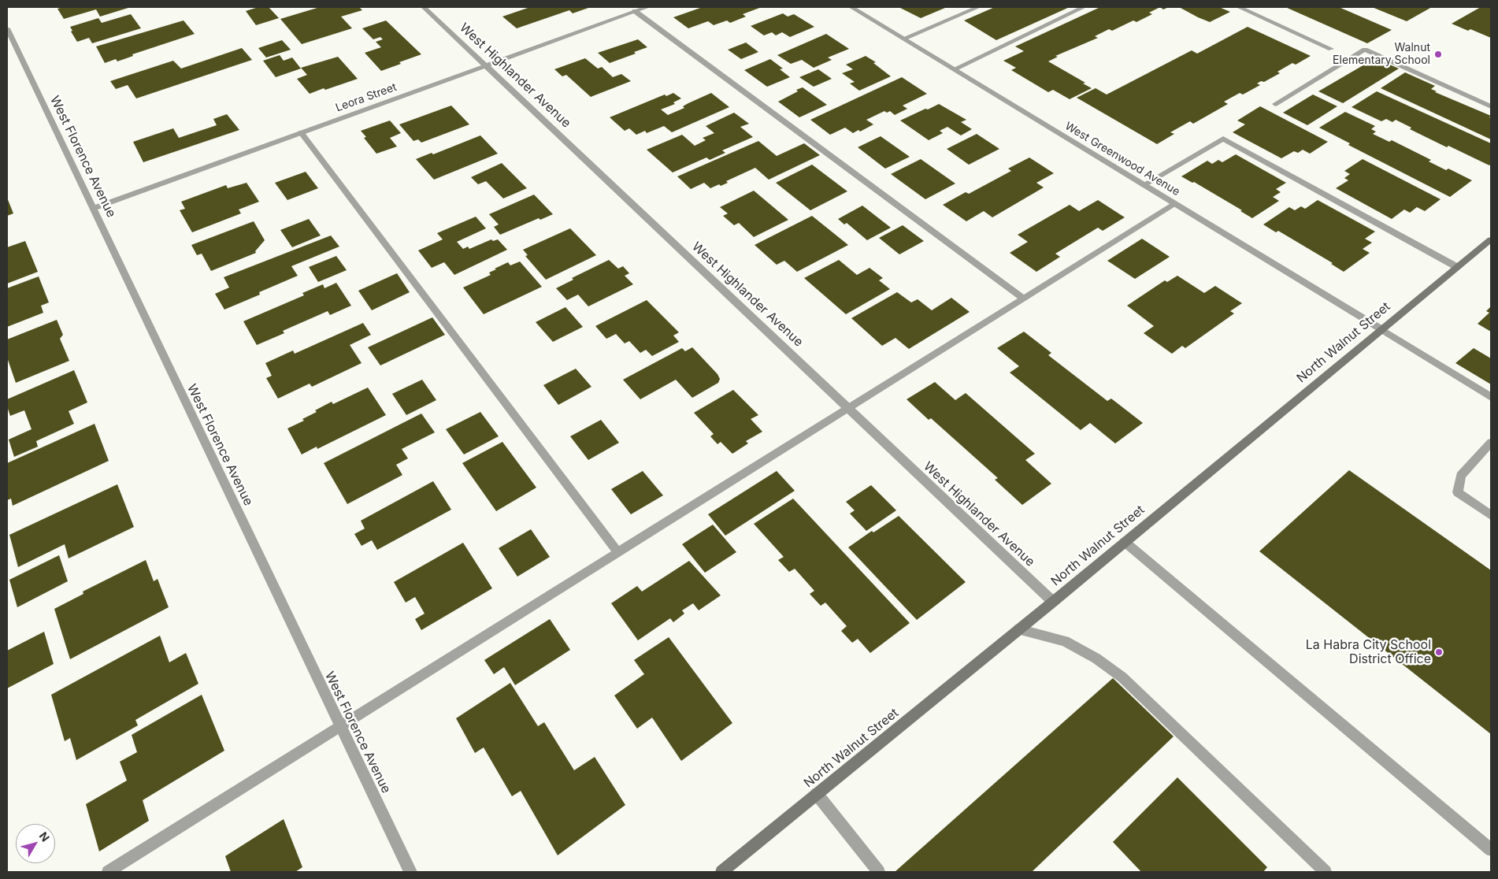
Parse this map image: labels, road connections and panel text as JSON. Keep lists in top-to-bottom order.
{
  "streets": {
    "street": [
      "West Highlander Avenue",
      "Leora Street",
      "West Florence Avenue",
      "West Greenwood Avenue",
      "North Walnut Street"
    ]
  },
  "crossings": [
    ["West Highlander Avenue", "Leora Street"],
    ["West Highlander Avenue", "North Walnut Street"],
    ["Leora Street", "West Florence Avenue"],
    ["West Greenwood Avenue", "North Walnut Street"]
  ],
  "places": ["Walnut Elementary School", "La Habra City School District Office"],
  "north": "top right"
}
